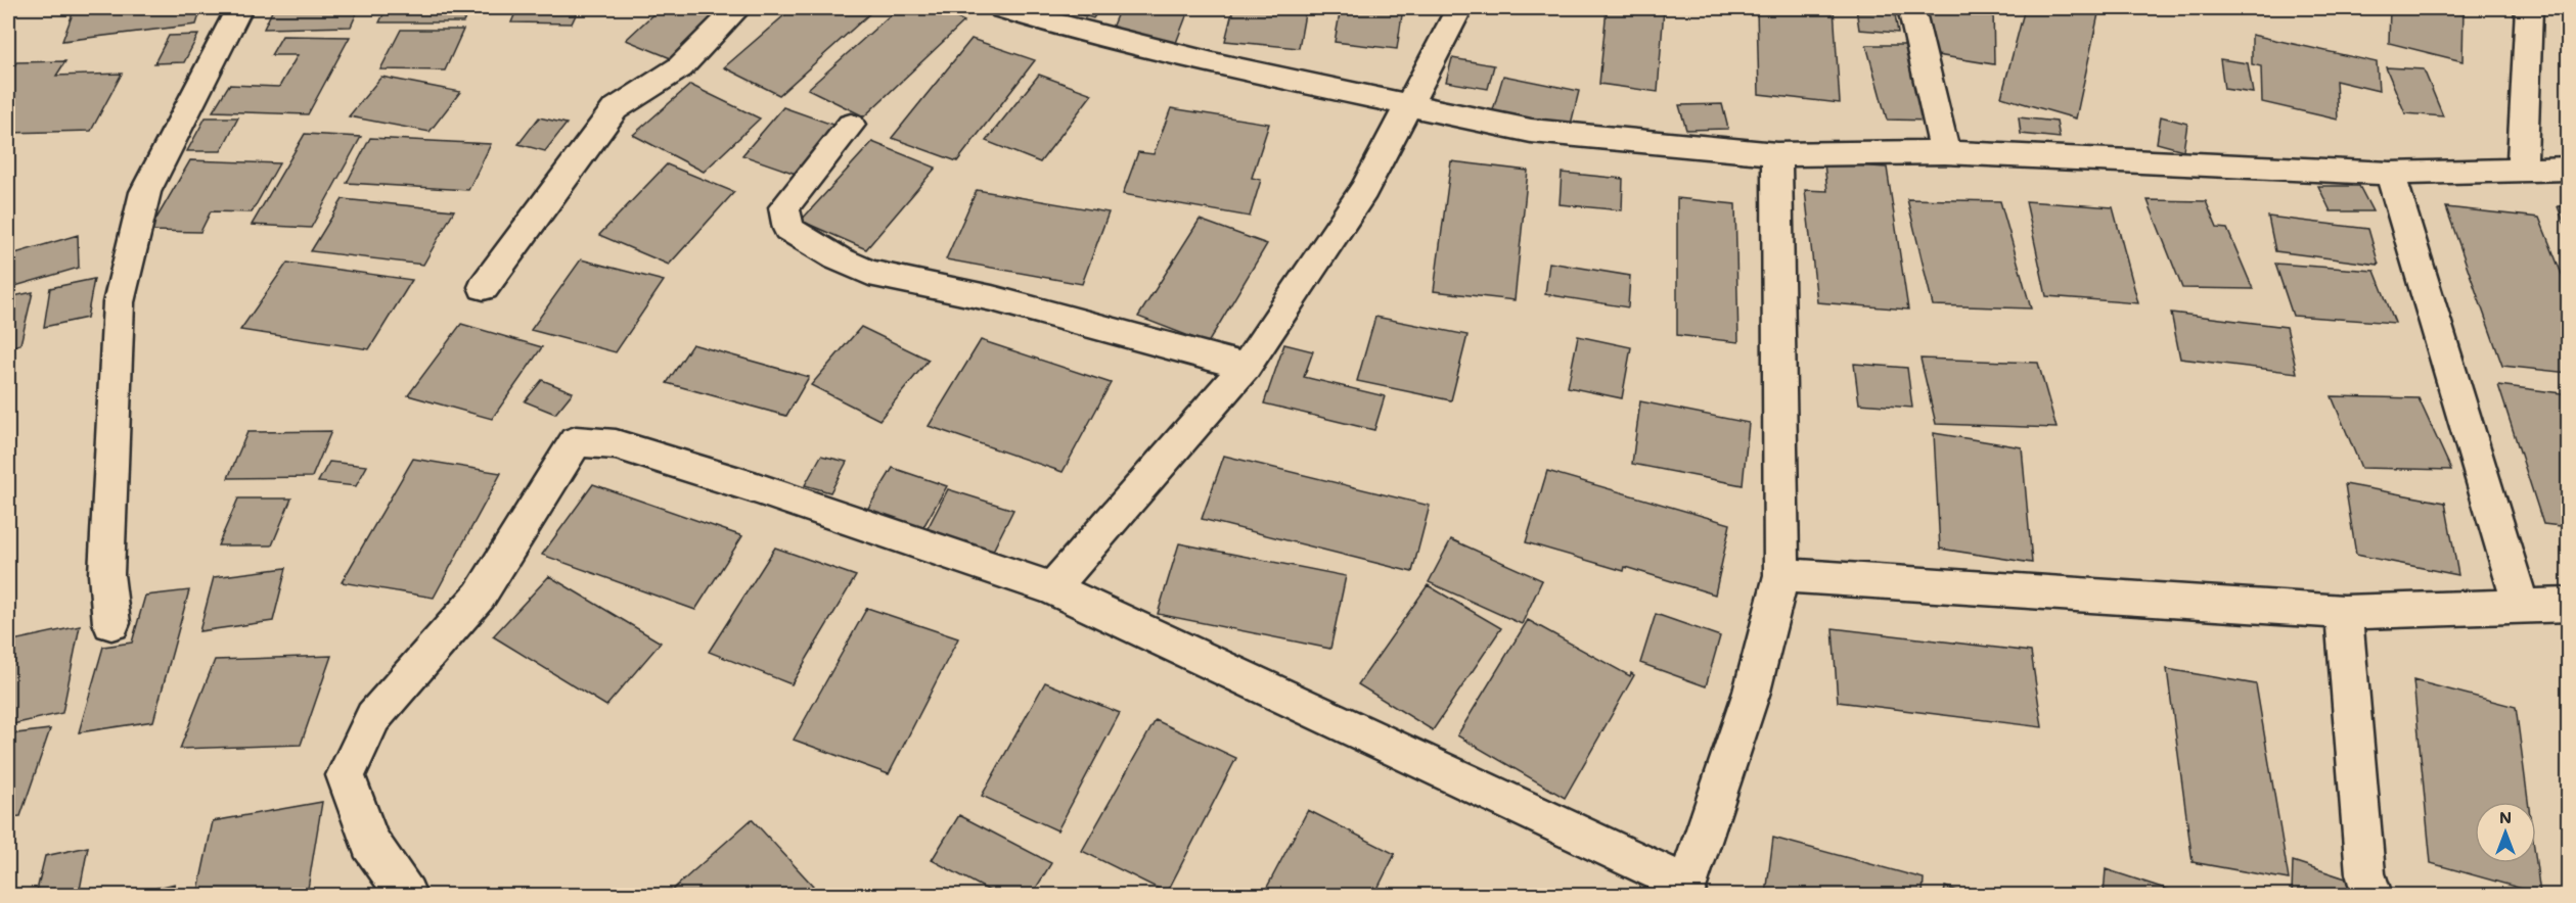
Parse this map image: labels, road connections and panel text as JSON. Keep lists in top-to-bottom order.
{
  "north": "top"
}
